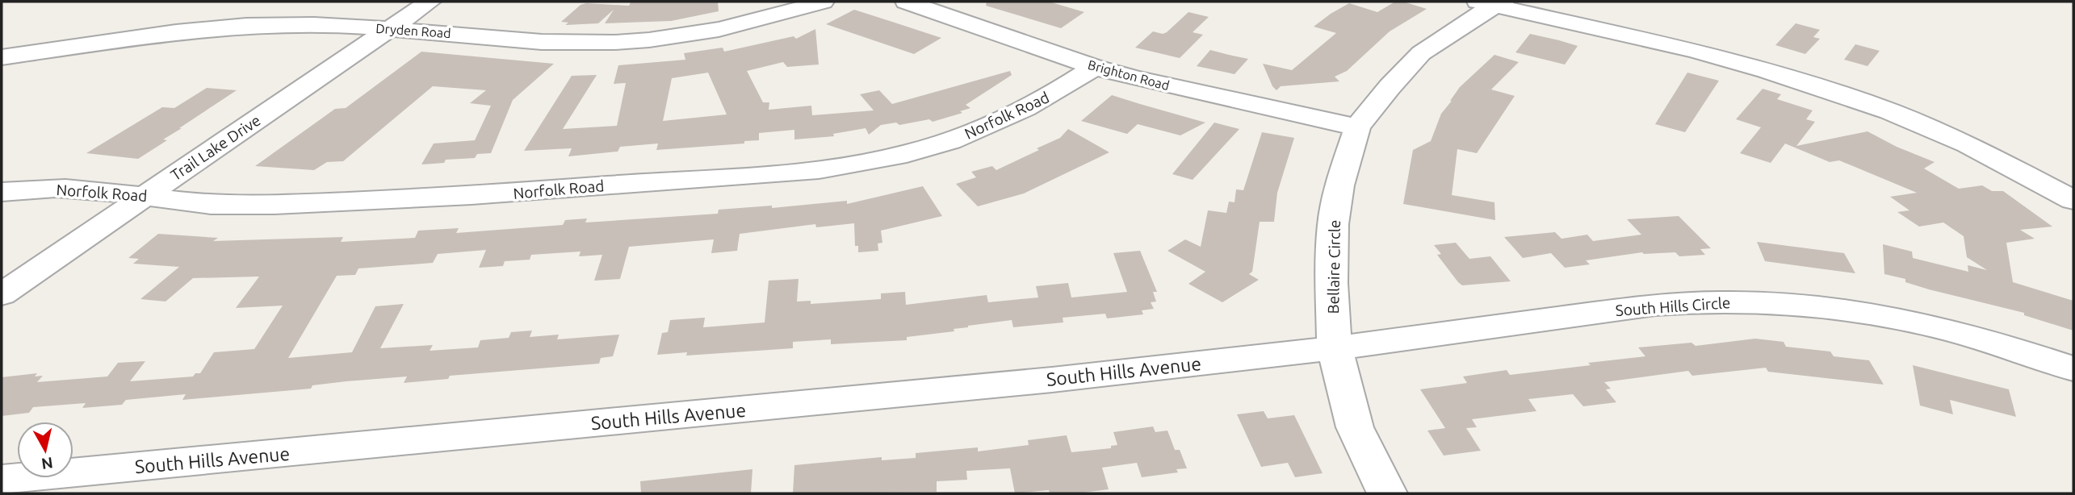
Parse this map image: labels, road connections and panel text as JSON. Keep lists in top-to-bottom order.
{
  "streets": {
    "street": [
      "Dryden Road",
      "Brighton Road",
      "Norfolk Road",
      "Trail Lake Drive",
      "Bellaire Circle",
      "South Hills Circle",
      "South Hills Avenue"
    ]
  },
  "crossings": [
    ["Dryden Road", "Trail Lake Drive"],
    ["Brighton Road", "Norfolk Road"],
    ["Brighton Road", "Bellaire Circle"],
    ["Norfolk Road", "Trail Lake Drive"],
    ["Bellaire Circle", "South Hills Circle"],
    ["Bellaire Circle", "South Hills Avenue"],
    ["South Hills Circle", "South Hills Avenue"]
  ],
  "north": "bottom"
}
